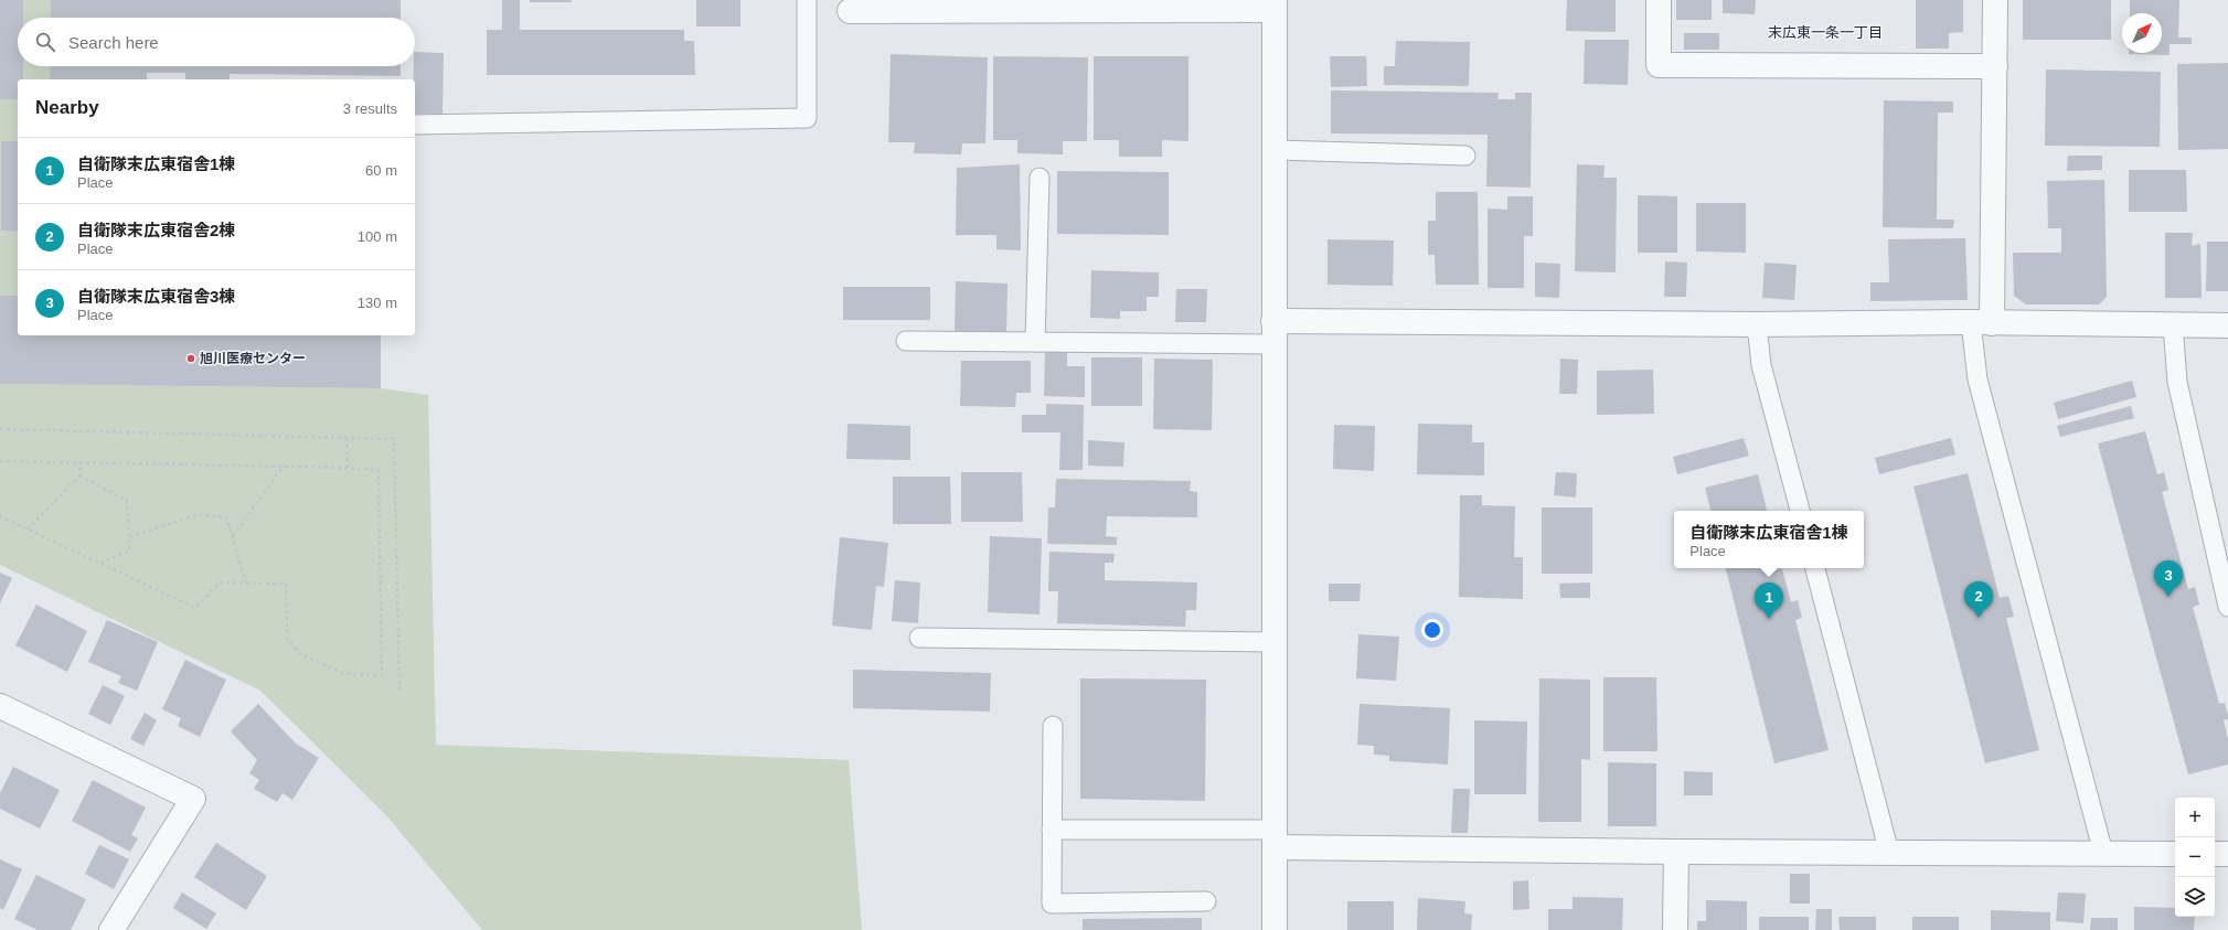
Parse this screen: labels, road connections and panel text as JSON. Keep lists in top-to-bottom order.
{
  "districts": ["末広東一条一丁目"],
  "places": ["旭川医療センター"],
  "north": "top right",
  "page": {
    "search": "Search here",
    "heading": ["Nearby", "3 results"],
    "list": [
      {
        "mark": "1",
        "name": "自衛隊末広東宿舎1棟",
        "note": "Place",
        "value": "60 m"
      },
      {
        "mark": "2",
        "name": "自衛隊末広東宿舎2棟",
        "note": "Place",
        "value": "100 m"
      },
      {
        "mark": "3",
        "name": "自衛隊末広東宿舎3棟",
        "note": "Place",
        "value": "130 m"
      }
    ],
    "popup": ["自衛隊末広東宿舎1棟", "Place"],
    "pins": ["3", "2", "1"],
    "map_buttons": ["+", "−"]
  }
}
